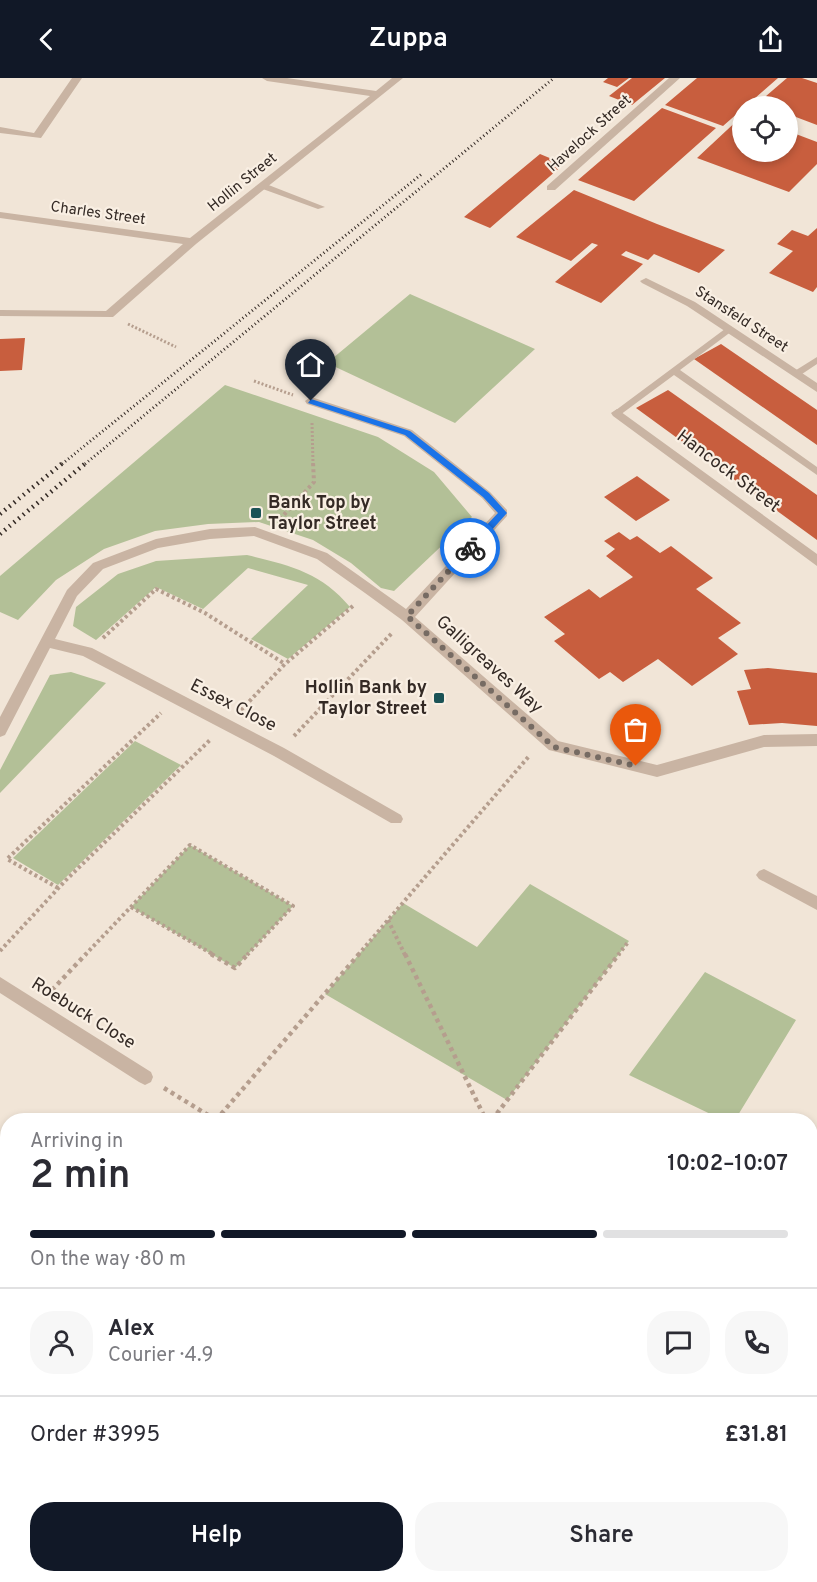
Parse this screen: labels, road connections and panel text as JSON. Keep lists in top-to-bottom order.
{
  "streets": {
    "street": [
      "Havelock Street",
      "Hollin Street",
      "Charles Street",
      "Stansfeld Street",
      "Hancock Street",
      "Galligreaves Way",
      "Essex Close",
      "Roebuck Close"
    ]
  },
  "crossings": [
    ["Hollin Street", "Charles Street"],
    ["Galligreaves Way", "Essex Close"]
  ],
  "places": {
    "transit": ["Bank Top by Taylor Street", "Hollin Bank by Taylor Street"]
  },
  "page": {
    "header": "Zuppa",
    "heading": ["2 min", "Arriving in", "10:02–10:07"],
    "panel": [
      "Alex",
      "Courier · 4.9",
      "Order #3995",
      "£31.81"
    ],
    "bar": "On the way · 80 m",
    "buttons": ["Help", "Share"]
  }
}
